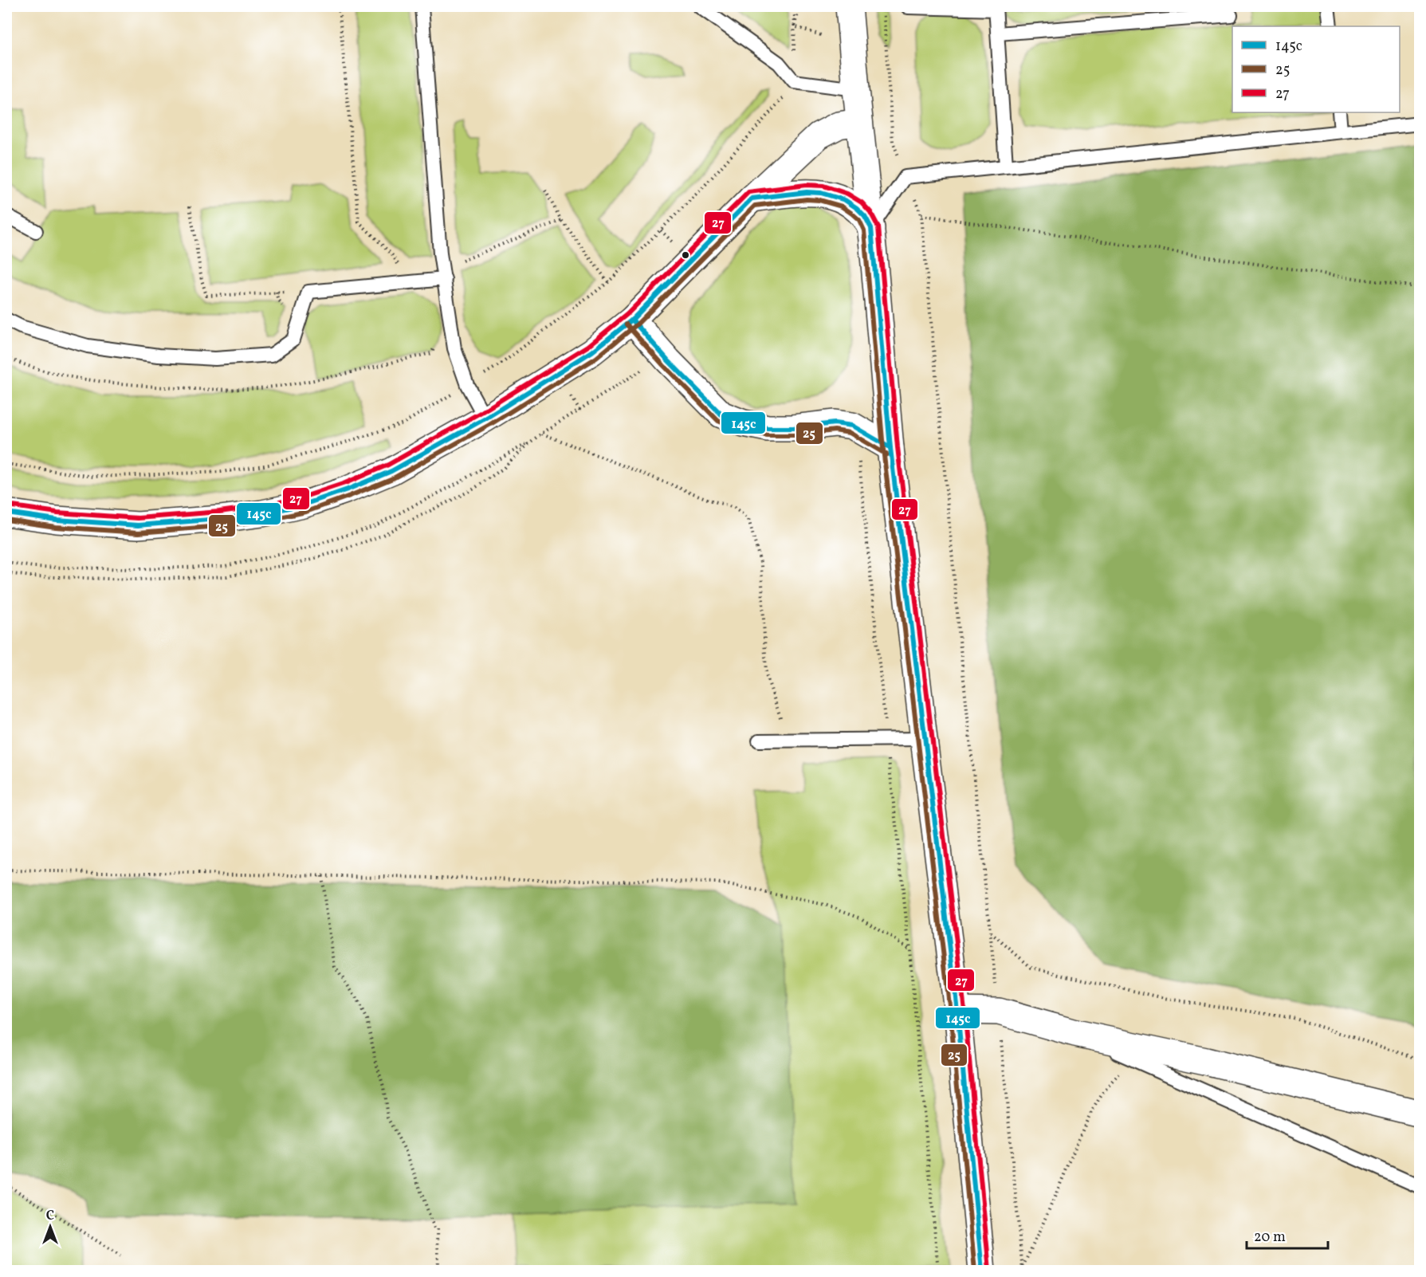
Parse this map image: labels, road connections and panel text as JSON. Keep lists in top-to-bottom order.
{
  "lines": ["transit line 27", "transit line 145с", "transit line 25"],
  "legend": ["145с", "25", "27"],
  "scale_bar": "20 m",
  "north": "top"
}
